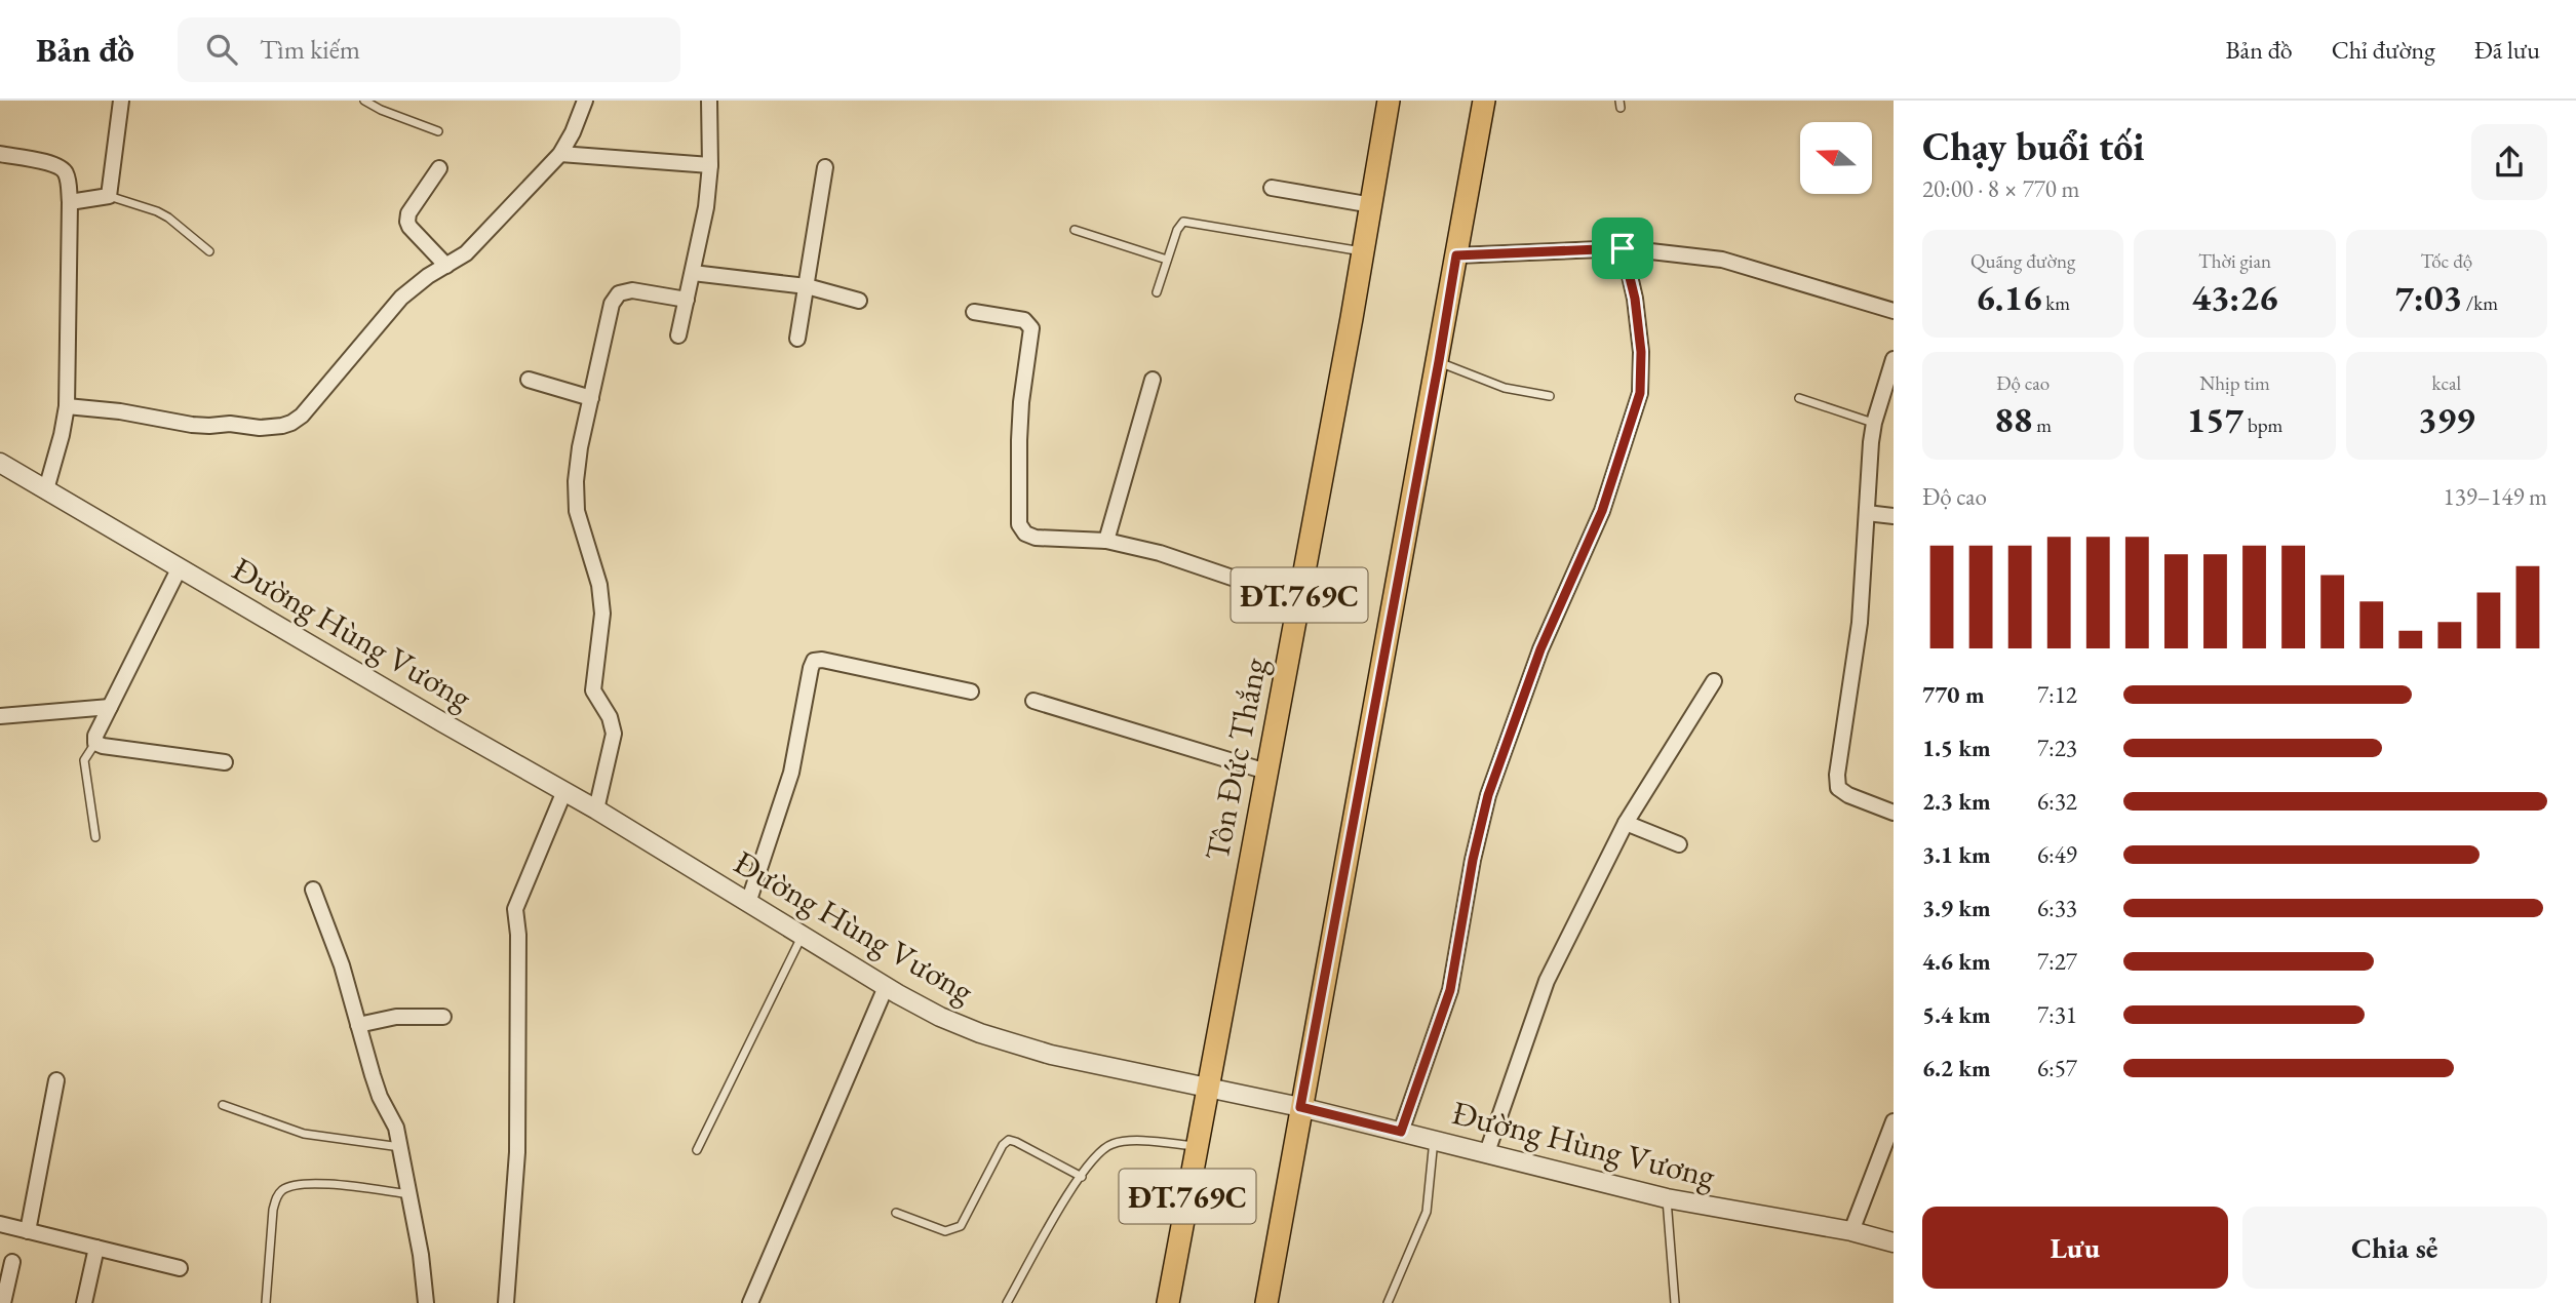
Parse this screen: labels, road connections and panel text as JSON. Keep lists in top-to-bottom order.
{
  "streets": {
    "main road": ["ĐT.769C", "Tôn Đức Thắng"],
    "street": ["Đường Hùng Vương"]
  },
  "crossings": [
    ["ĐT.769C", "Đường Hùng Vương"],
    ["Đường Hùng Vương", "Tôn Đức Thắng"]
  ],
  "north": "left",
  "page": {
    "header": "Bản đồ",
    "search": "Tìm kiếm",
    "nav": ["Bản đồ", "Chỉ đường", "Đã lưu"],
    "heading": ["Chạy buổi tối", "20:00 · 8 × 770 m"],
    "stats": [
      ["Quãng đường", "6.16 km"],
      ["Thời gian", "43:26"],
      ["Tốc độ", "7:03 /km"],
      ["Độ cao", "88 m"],
      ["Nhịp tim", "157 bpm"],
      ["kcal", "399"]
    ],
    "chart": ["Độ cao", "139–149 m"],
    "list": [
      {
        "name": "770 m",
        "note": "7:12"
      },
      {
        "name": "1.5 km",
        "note": "7:23"
      },
      {
        "name": "2.3 km",
        "note": "6:32"
      },
      {
        "name": "3.1 km",
        "note": "6:49"
      },
      {
        "name": "3.9 km",
        "note": "6:33"
      },
      {
        "name": "4.6 km",
        "note": "7:27"
      },
      {
        "name": "5.4 km",
        "note": "7:31"
      },
      {
        "name": "6.2 km",
        "note": "6:57"
      }
    ],
    "buttons": ["Lưu", "Chia sẻ"]
  }
}
